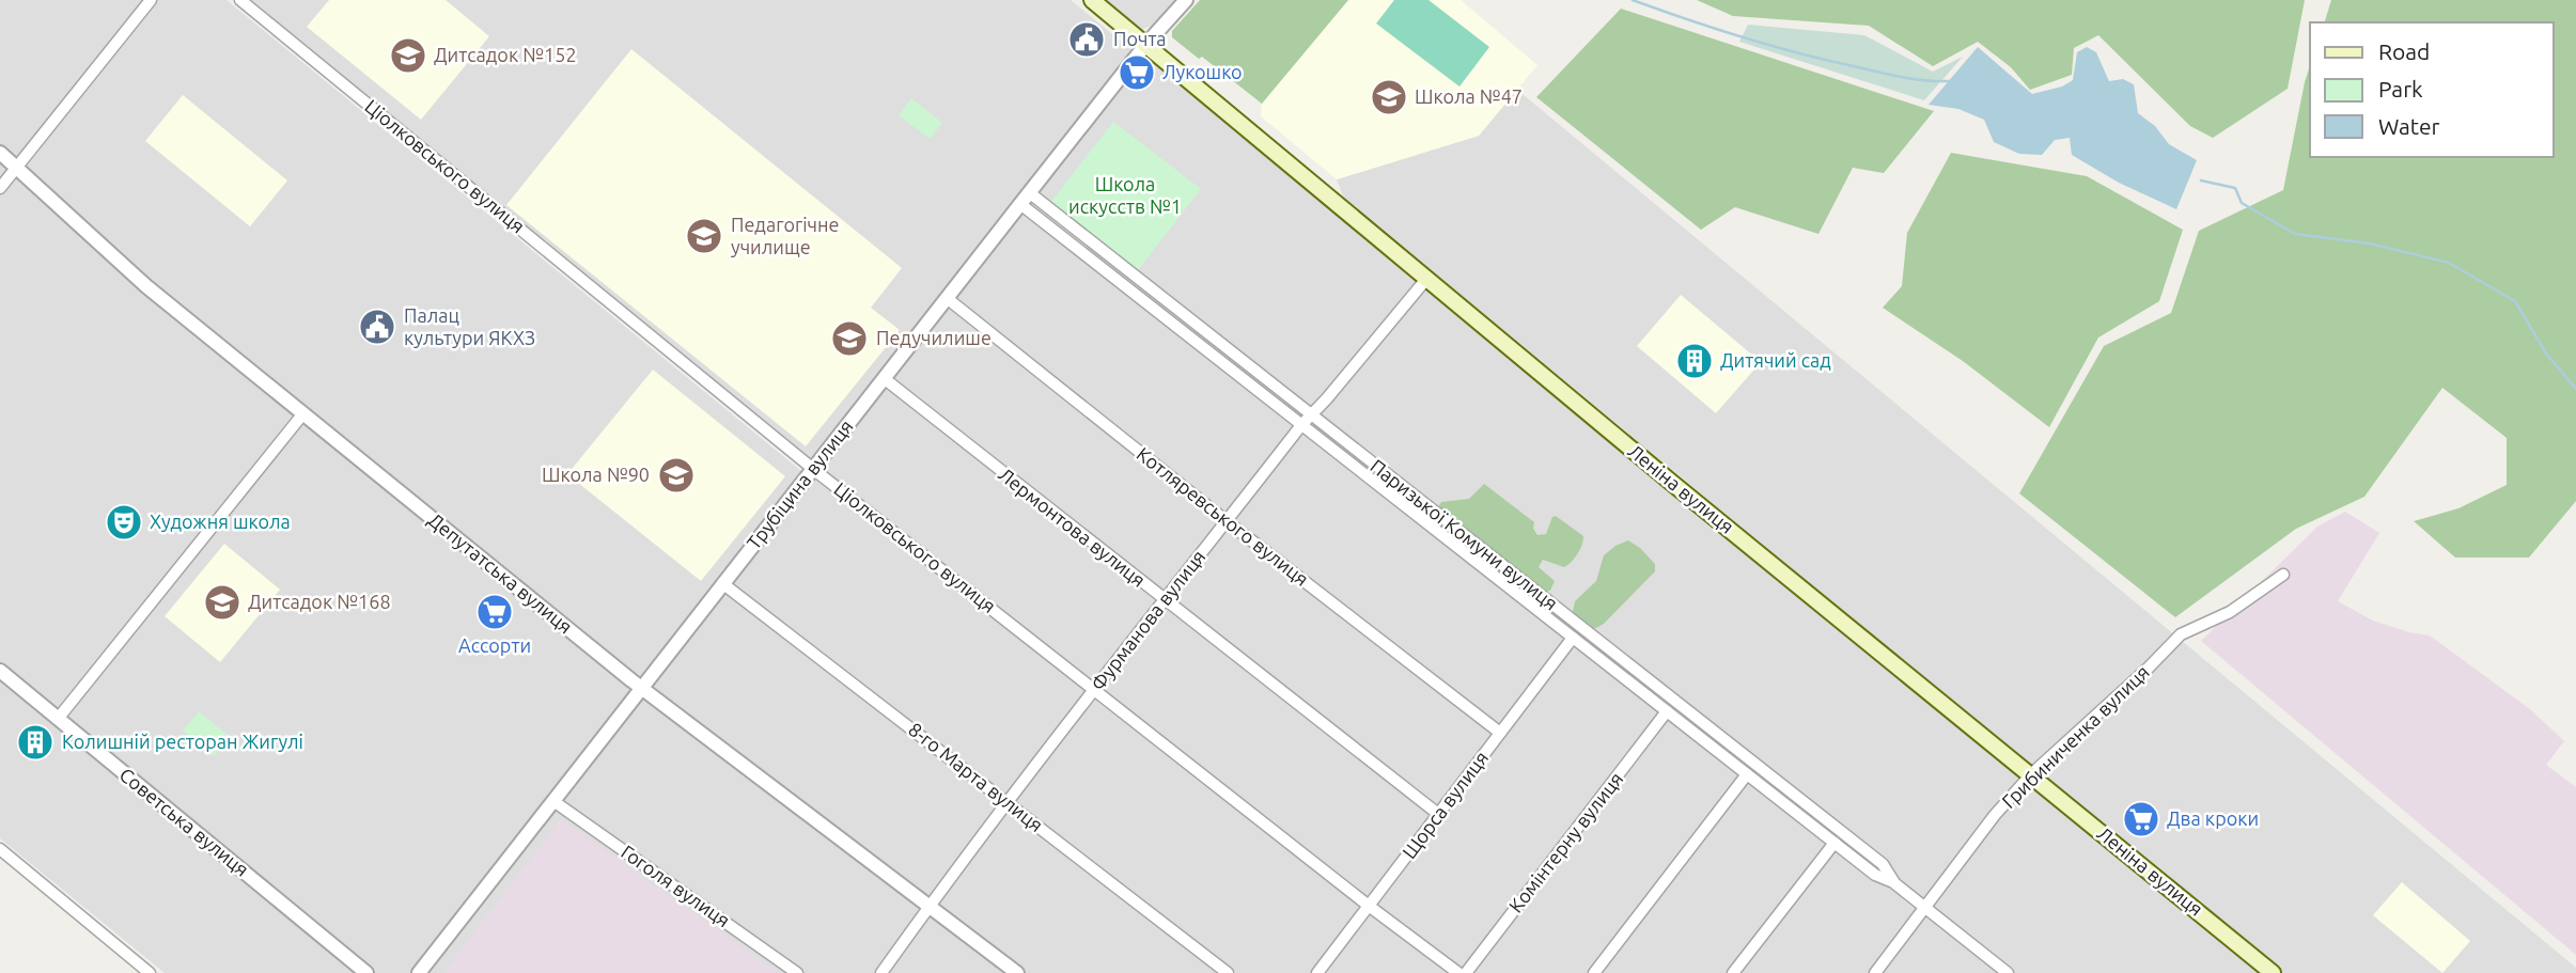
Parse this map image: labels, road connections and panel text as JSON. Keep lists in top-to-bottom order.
{
  "streets": {
    "main road": ["Леніна вулиця"],
    "street": [
      "Ціолковського вулиця",
      "Трубіцина вулиця",
      "Котляревського вулиця",
      "Лермонтова вулиця",
      "Паризької Комуни вулиця",
      "Депутатська вулиця",
      "Фурманова вулиця",
      "Грибиниченка вулиця",
      "8-го Марта вулиця",
      "Щорса вулиця",
      "Советська вулиця",
      "Комінтерну вулиця",
      "Гоголя вулиця"
    ]
  },
  "crossings": [
    ["Ціолковського вулиця", "Трубіцина вулиця"],
    ["Ціолковського вулиця", "Фурманова вулиця"],
    ["Ціолковського вулиця", "Щорса вулиця"],
    ["Трубіцина вулиця", "Леніна вулиця"],
    ["Трубіцина вулиця", "Котляревського вулиця"],
    ["Трубіцина вулиця", "Лермонтова вулиця"],
    ["Трубіцина вулиця", "Паризької Комуни вулиця"],
    ["Трубіцина вулиця", "Депутатська вулиця"],
    ["Трубіцина вулиця", "8-го Марта вулиця"],
    ["Трубіцина вулиця", "Гоголя вулиця"],
    ["Леніна вулиця", "Фурманова вулиця"],
    ["Леніна вулиця", "Грибиниченка вулиця"],
    ["Котляревського вулиця", "Фурманова вулиця"],
    ["Котляревського вулиця", "Щорса вулиця"],
    ["Лермонтова вулиця", "Фурманова вулиця"],
    ["Лермонтова вулиця", "Щорса вулиця"],
    ["Паризької Комуни вулиця", "Фурманова вулиця"],
    ["Паризької Комуни вулиця", "Грибиниченка вулиця"],
    ["Паризької Комуни вулиця", "Щорса вулиця"],
    ["Паризької Комуни вулиця", "Комінтерну вулиця"],
    ["Депутатська вулиця", "Фурманова вулиця"],
    ["Фурманова вулиця", "8-го Марта вулиця"]
  ],
  "parks": ["Школа искусств №1"],
  "places": {
    "public building": ["Почта", "Палац культури ЯКХЗ"],
    "school or university": [
      "Дитсадок №152",
      "Школа №47",
      "Педагогічне училище",
      "Педучилише",
      "Школа №90",
      "Дитсадок №168"
    ],
    "supermarket": ["Лукошко", "Ассорти", "Два кроки"],
    "building": ["Дитячий сад", "Колишній ресторан Жигулі"],
    "theatre": ["Художня школа"]
  },
  "legend": ["Road", "Park", "Water"]
}
